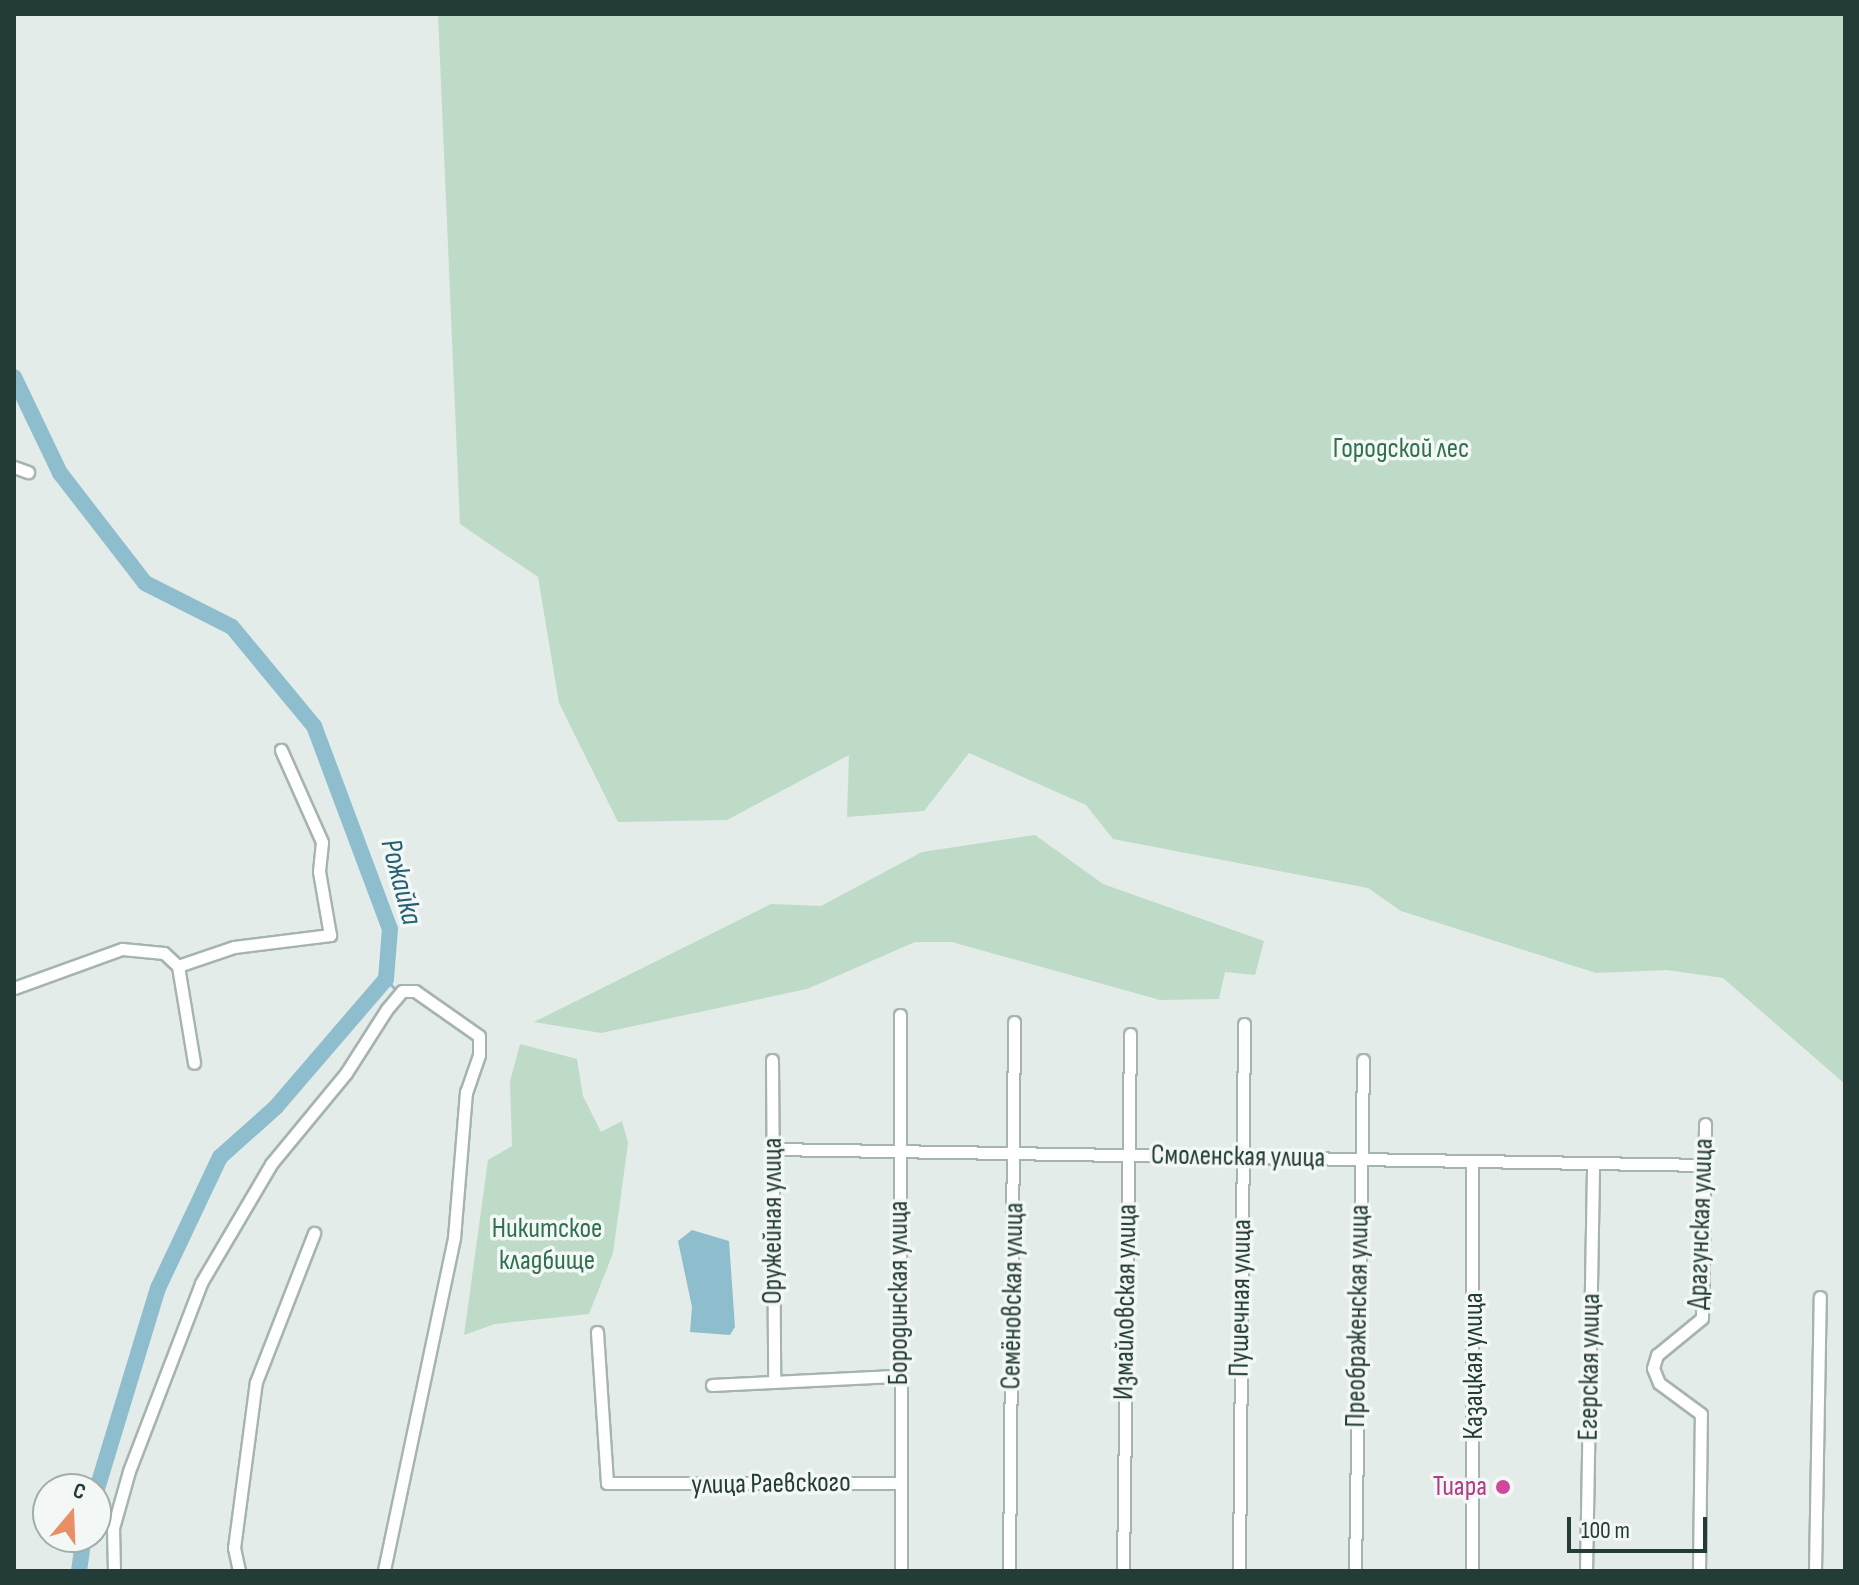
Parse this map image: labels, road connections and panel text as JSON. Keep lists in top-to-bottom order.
{
  "streets": {
    "street": [
      "Смоленская улица",
      "Оружейная улица",
      "Драгунская улица",
      "Бородинская улица",
      "Семёновская улица",
      "Пушечная улица",
      "Измайловская улица",
      "Преображенская улица",
      "Казацкая улица",
      "Егерская улица",
      "улица Раевского"
    ]
  },
  "crossings": [
    ["Смоленская улица", "Оружейная улица"],
    ["Смоленская улица", "Драгунская улица"],
    ["Смоленская улица", "Бородинская улица"],
    ["Смоленская улица", "Семёновская улица"],
    ["Смоленская улица", "Пушечная улица"],
    ["Смоленская улица", "Измайловская улица"],
    ["Смоленская улица", "Преображенская улица"],
    ["Смоленская улица", "Казацкая улица"],
    ["Смоленская улица", "Егерская улица"],
    ["Бородинская улица", "улица Раевского"]
  ],
  "water": ["Рожайка"],
  "parks": ["Городской лес", "Никитское кладбище"],
  "places": ["Тиара"],
  "scale_bar": "100 m",
  "north": "top"
}
